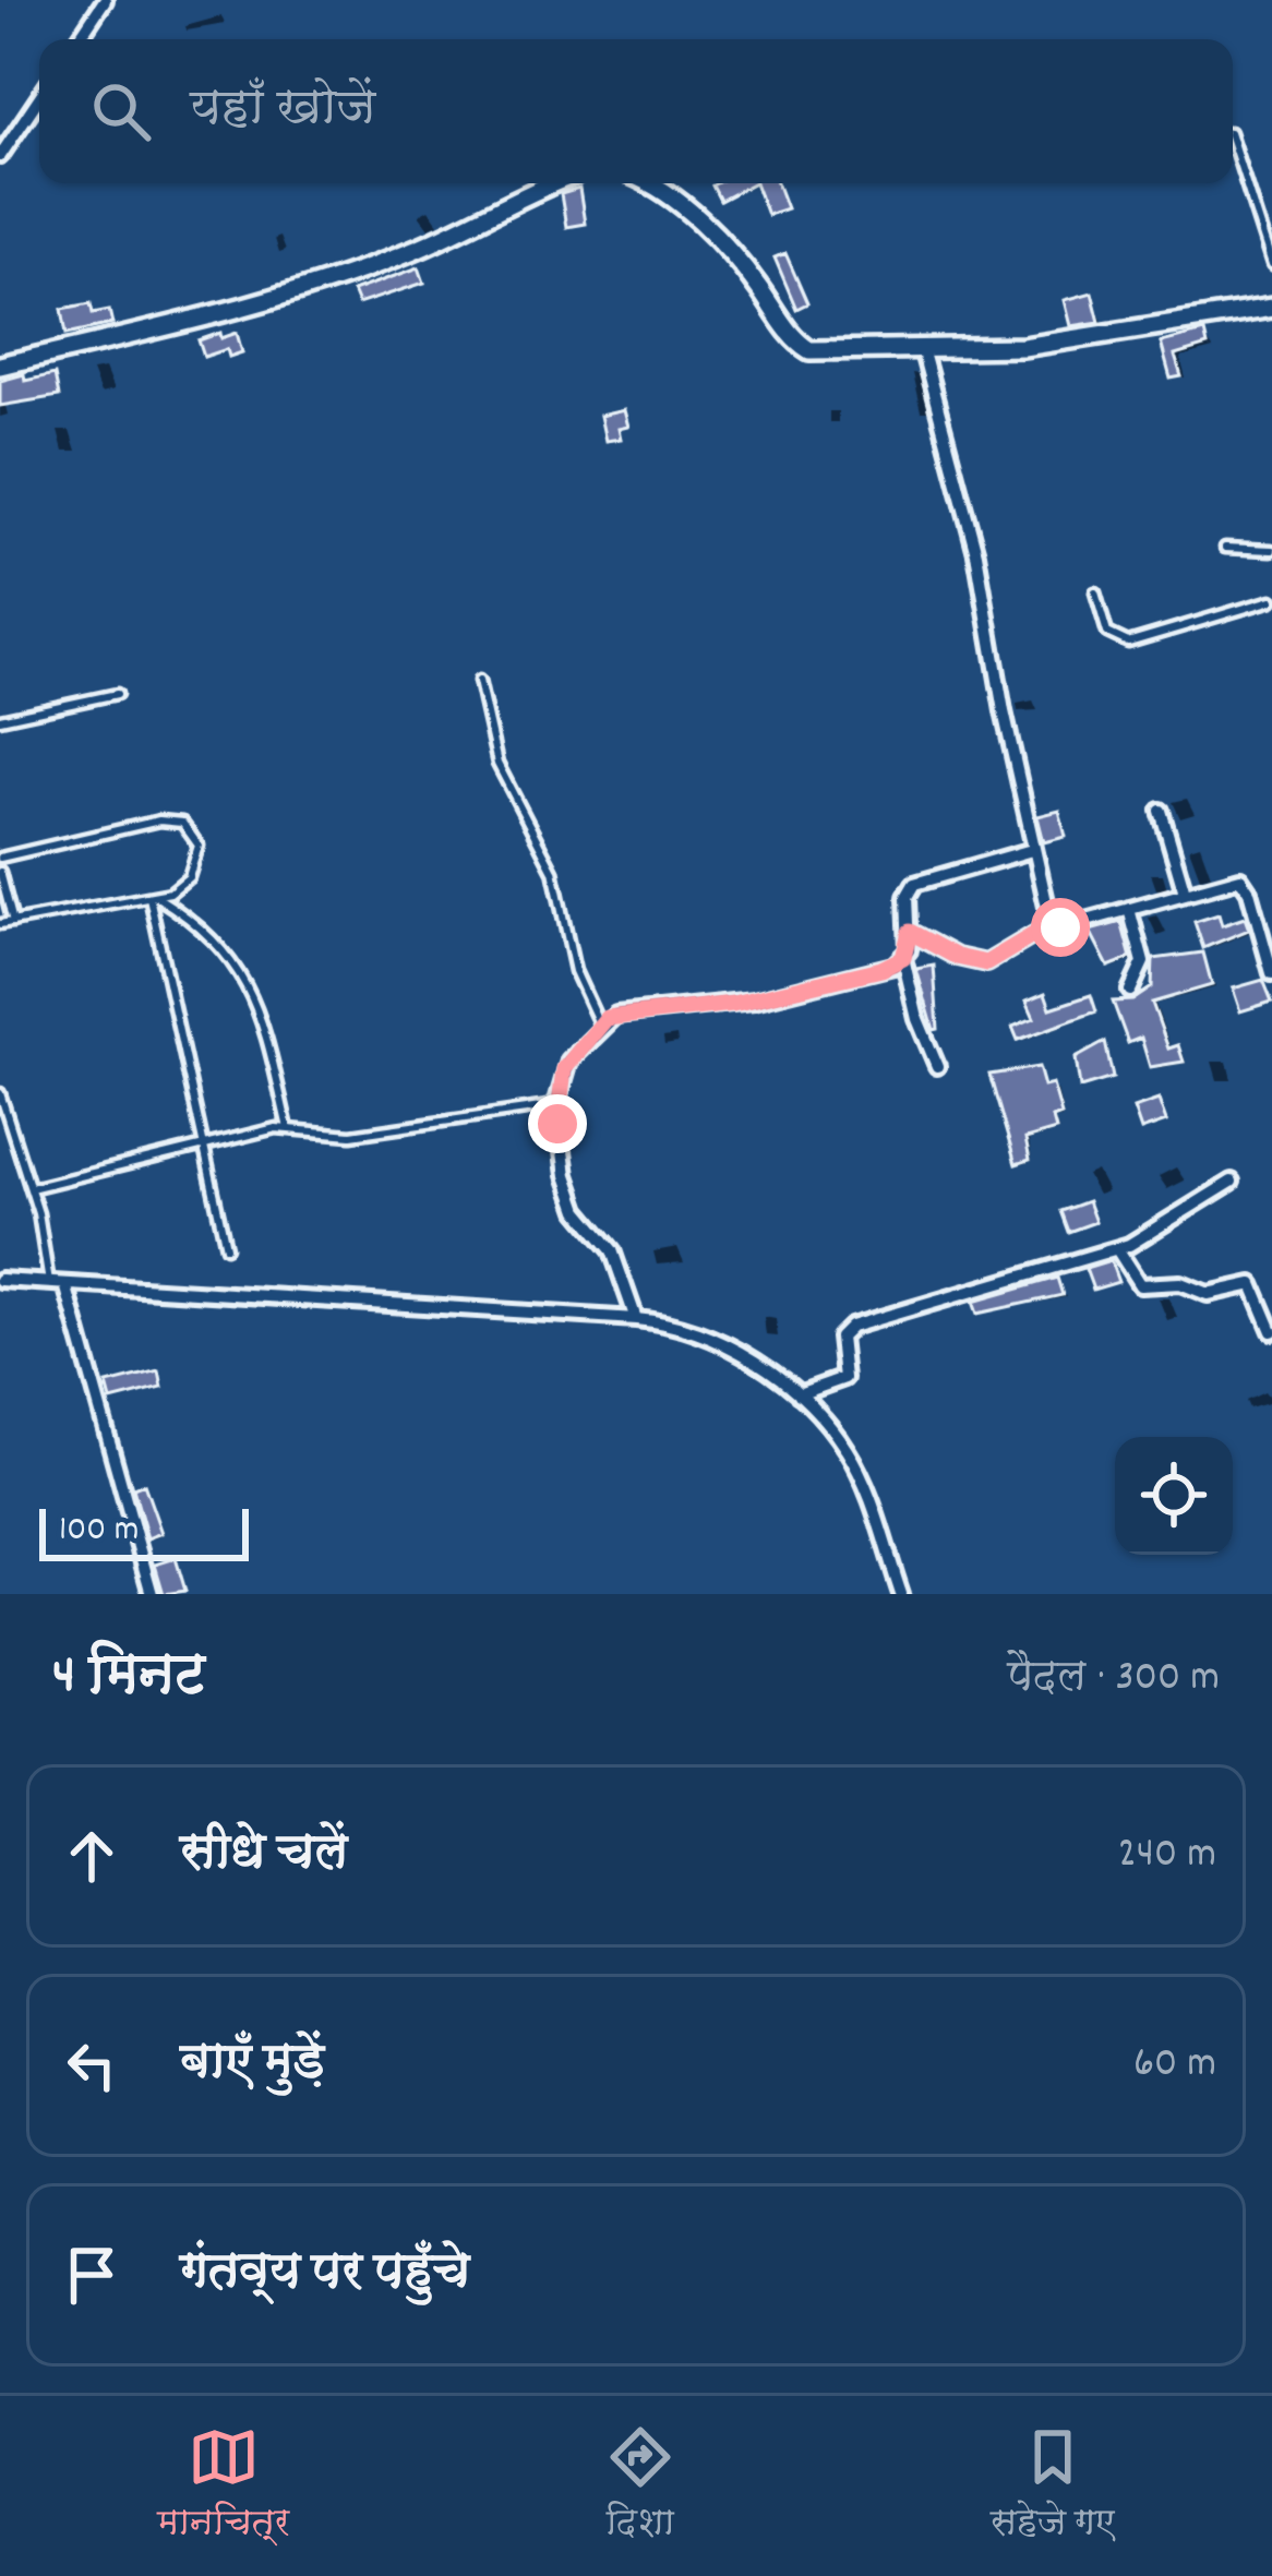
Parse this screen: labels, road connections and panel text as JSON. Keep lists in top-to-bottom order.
{
  "scale_bar": "100 m",
  "page": {
    "search": "यहाँ खोजें",
    "scale": "100 m",
    "heading": ["4 मिनट", "पैदल · 300 m"],
    "list": [
      ["सीधे चलें", "240 m"],
      ["बाएँ मुड़ें", "60 m"],
      "गंतव्य पर पहुँचे"
    ],
    "nav": ["मानचित्र", "दिशा", "सहेजे गए"]
  }
}
